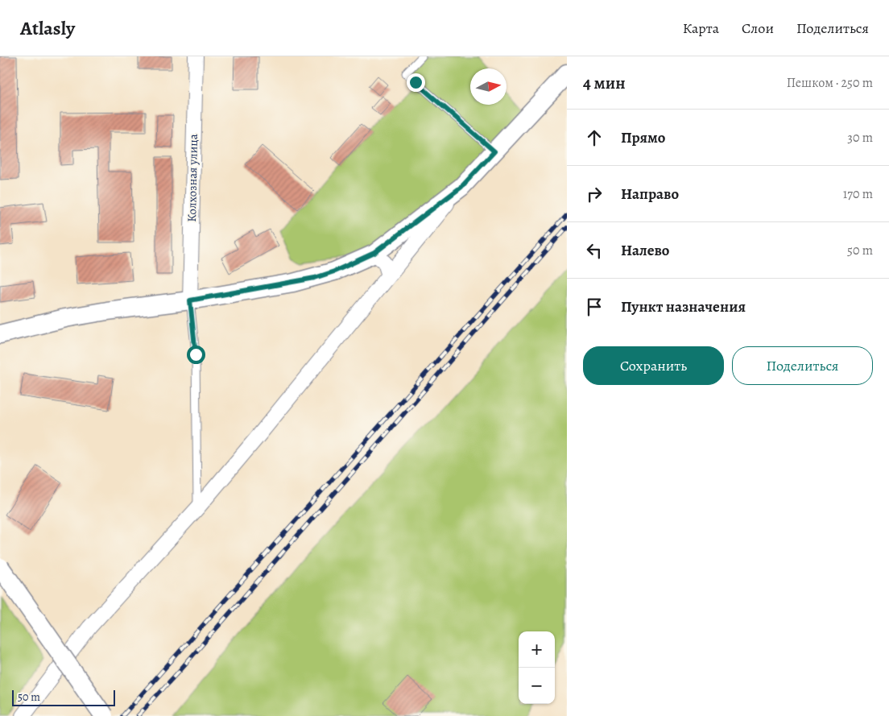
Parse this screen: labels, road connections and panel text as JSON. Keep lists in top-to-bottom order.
{
  "streets": {
    "street": ["Колхозная улица"]
  },
  "scale_bar": "50 m",
  "north": "right",
  "page": {
    "header": "Atlasly",
    "nav": ["Карта", "Слои", "Поделиться"],
    "heading": ["4 мин", "Пешком · 250 m"],
    "list": [
      ["Прямо", "30 m"],
      ["Направо", "170 m"],
      ["Налево", "50 m"],
      "Пункт назначения"
    ],
    "buttons": ["Сохранить", "Поделиться"],
    "map_buttons": ["+", "−"],
    "scale": "50 m"
  }
}
